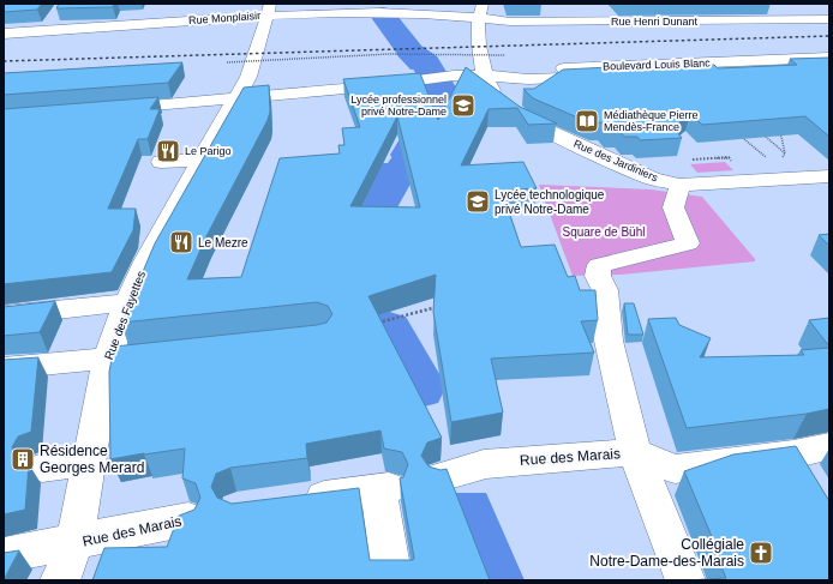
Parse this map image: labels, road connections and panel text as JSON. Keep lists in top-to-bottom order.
{
  "streets": {
    "street": [
      "Rue Monplaisir",
      "Rue Henri Dunant",
      "Boulevard Louis Blanc",
      "Rue des Jardiniers",
      "Rue des Fayettes",
      "Rue des Marais"
    ]
  },
  "crossings": [
    ["Rue Monplaisir", "Rue Henri Dunant"],
    ["Rue Monplaisir", "Rue des Fayettes"],
    ["Boulevard Louis Blanc", "Rue des Jardiniers"],
    ["Boulevard Louis Blanc", "Rue des Fayettes"],
    ["Rue des Jardiniers", "Rue des Marais"],
    ["Rue des Fayettes", "Rue des Marais"]
  ],
  "parks": ["Square de Bühl"],
  "places": {
    "school or university": ["Lycée professionnel privé Notre-Dame", "Lycée technologique privé Notre-Dame"],
    "library": ["Médiathèque Pierre Mendès-France"],
    "restaurant": ["Le Parigo", "Le Mezre"],
    "building": ["Résidence Georges Merard"],
    "church": ["Collégiale Notre-Dame-des-Marais"]
  }
}
